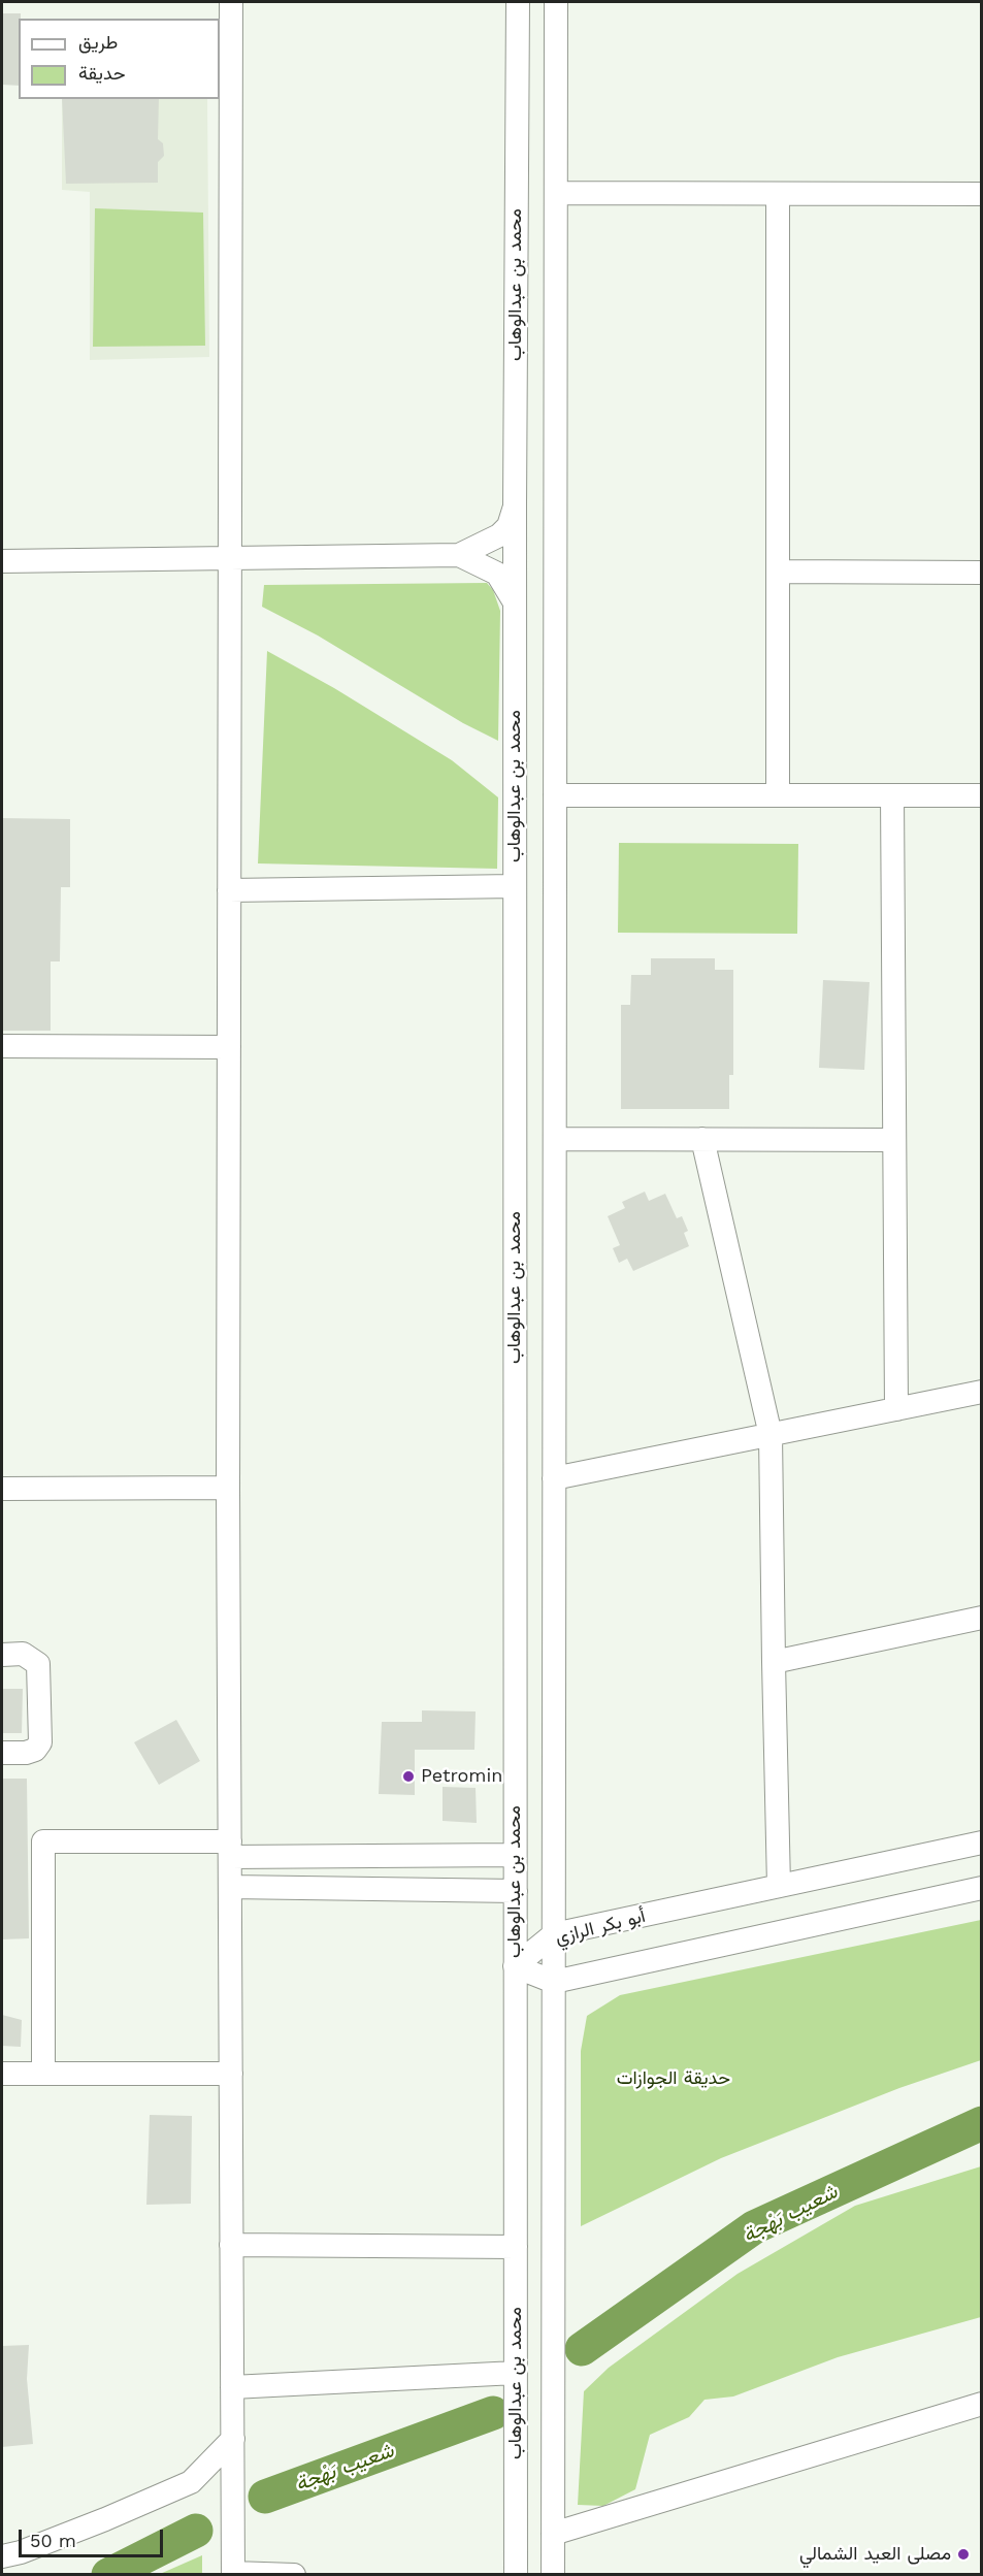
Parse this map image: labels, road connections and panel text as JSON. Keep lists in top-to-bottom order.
{
  "streets": {
    "street": ["محمد بن عبدالوهاب", "أبو بكر الرازي"]
  },
  "crossings": [
    ["محمد بن عبدالوهاب", "أبو بكر الرازي"]
  ],
  "water": ["شعيب بَهْجة"],
  "parks": ["حديقة الجوازات"],
  "places": ["Petromin", "مصلى العيد الشمالي"],
  "legend": ["طريق", "حديقة"],
  "scale_bar": "50 m"
}
